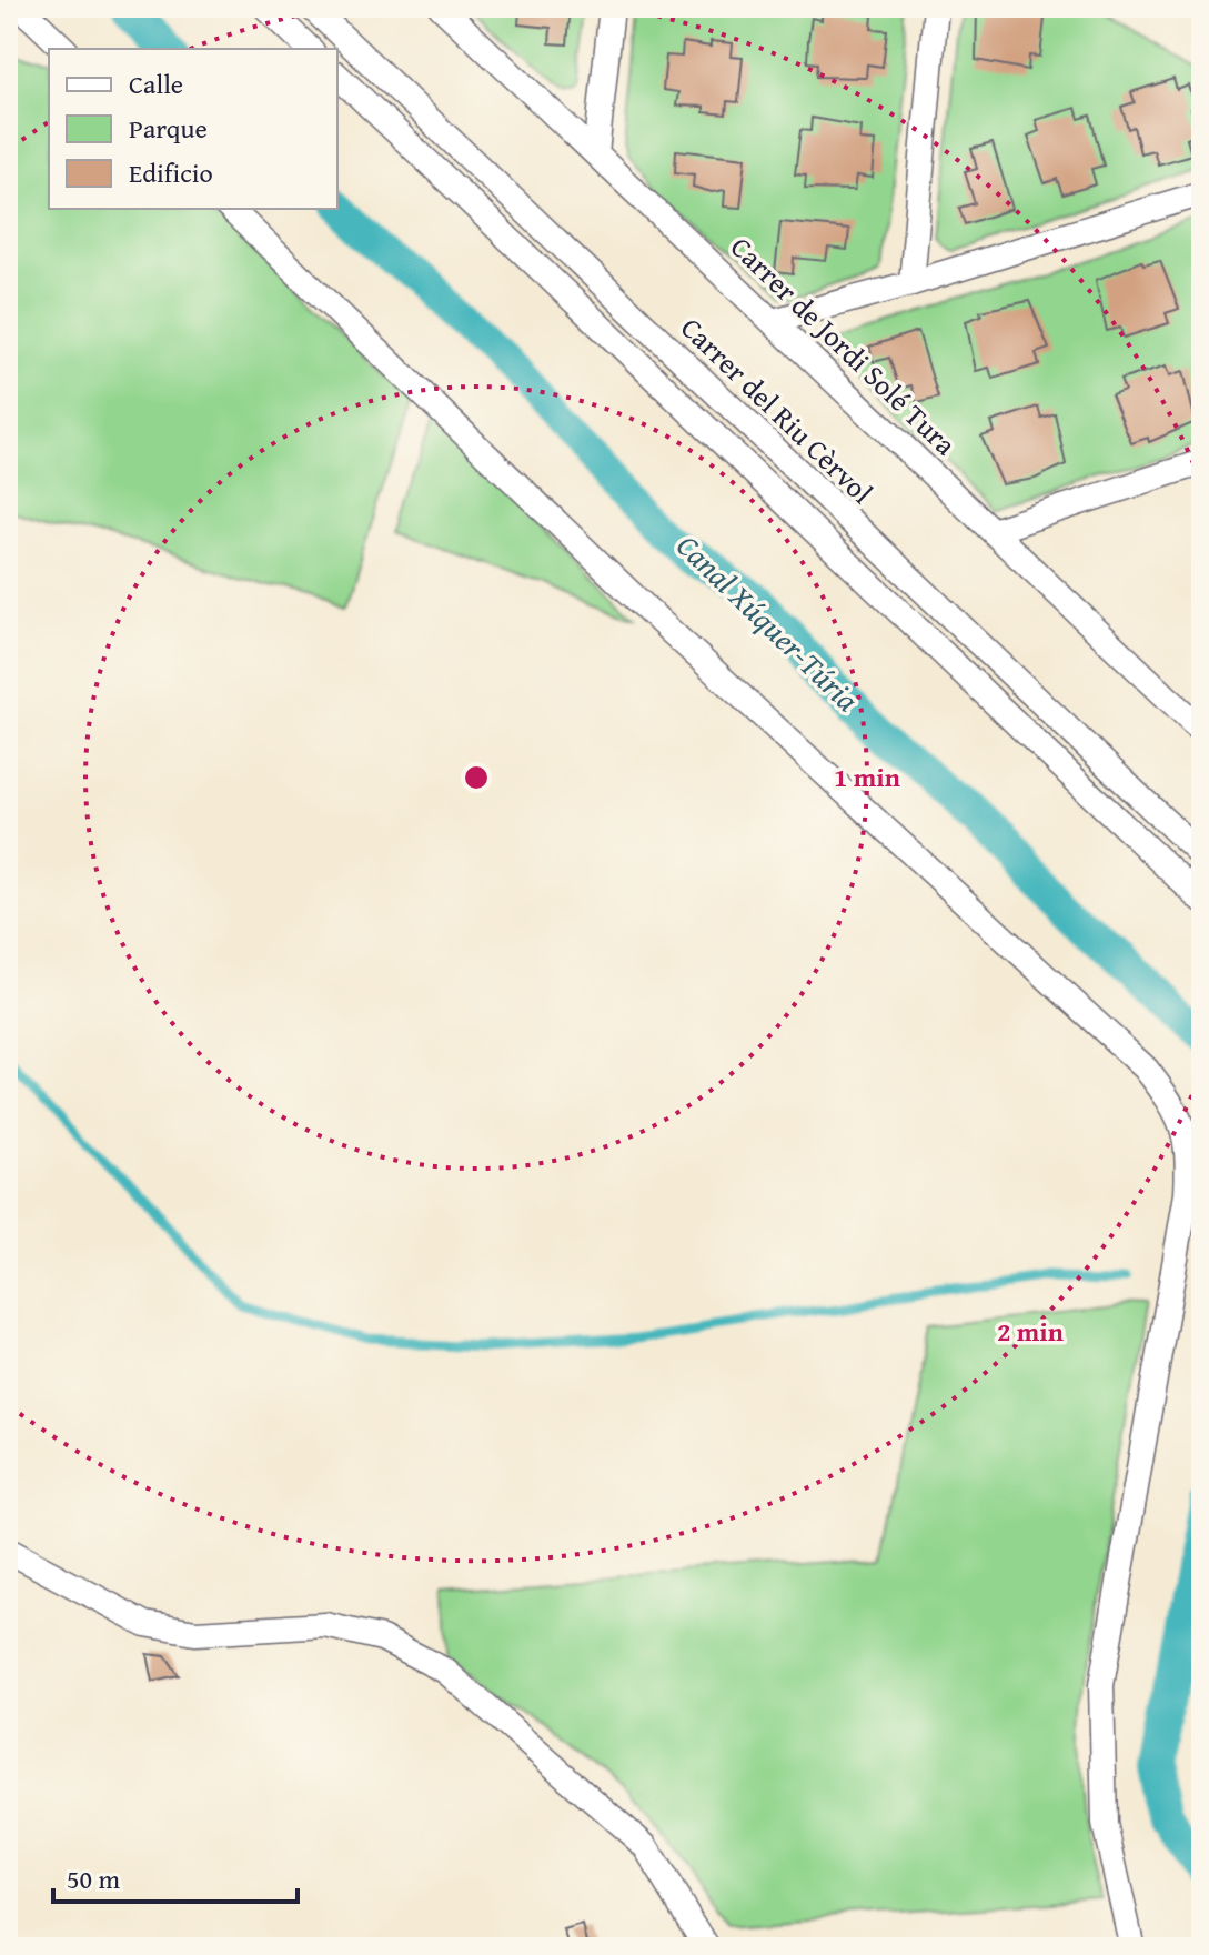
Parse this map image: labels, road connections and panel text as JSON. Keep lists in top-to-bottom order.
{
  "streets": {
    "street": ["Carrer de Jordi Solé Tura", "Carrer del Riu Cèrvol"]
  },
  "water": ["Canal Xúquer-Túria"],
  "legend": ["Calle", "Parque", "Edificio"],
  "scale_bar": "50 m",
  "rings": ["1 min", "2 min"]
}
